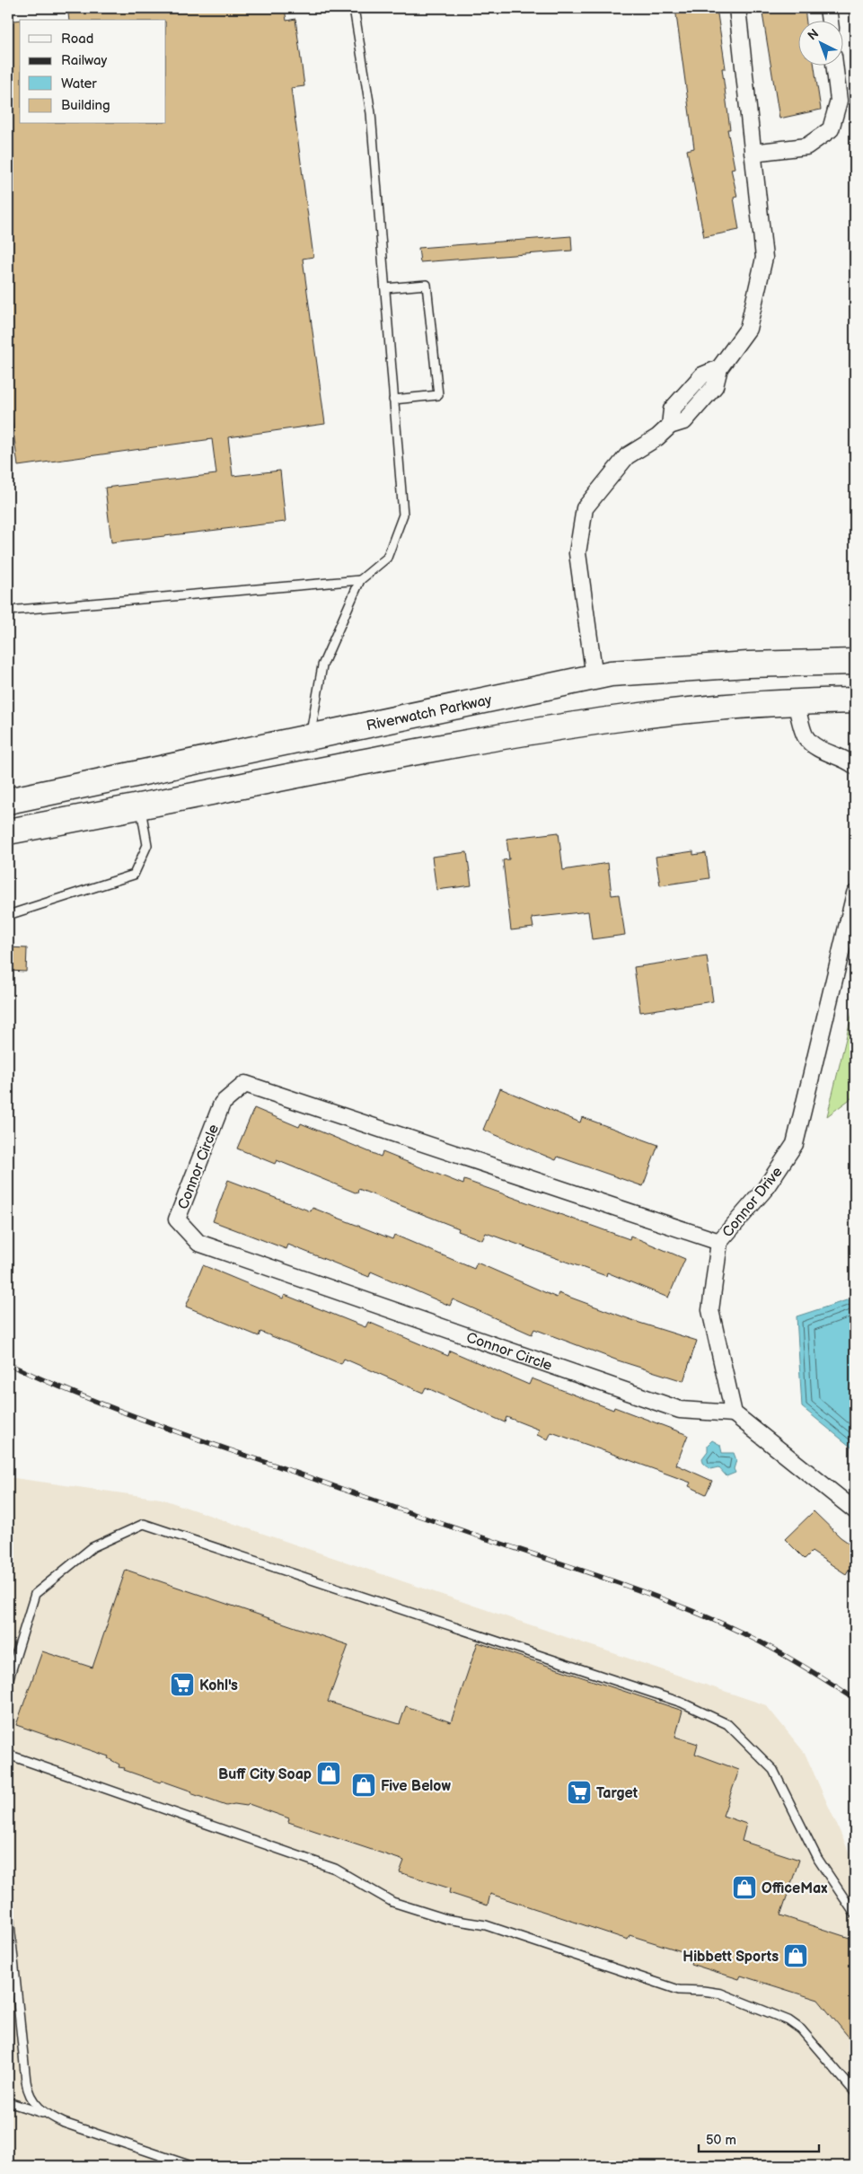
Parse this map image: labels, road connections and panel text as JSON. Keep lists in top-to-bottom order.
{
  "streets": {
    "main road": ["Riverwatch Parkway"],
    "street": ["Connor Circle", "Connor Drive"]
  },
  "crossings": [
    ["Connor Circle", "Connor Drive"]
  ],
  "places": {
    "supermarket": ["Kohl's", "Target"],
    "shop": [
      "Buff City Soap",
      "Five Below",
      "OfficeMax",
      "Hibbett Sports"
    ]
  },
  "legend": [
    "Road",
    "Railway",
    "Water",
    "Building"
  ],
  "scale_bar": "50 m",
  "north": "top left"
}
